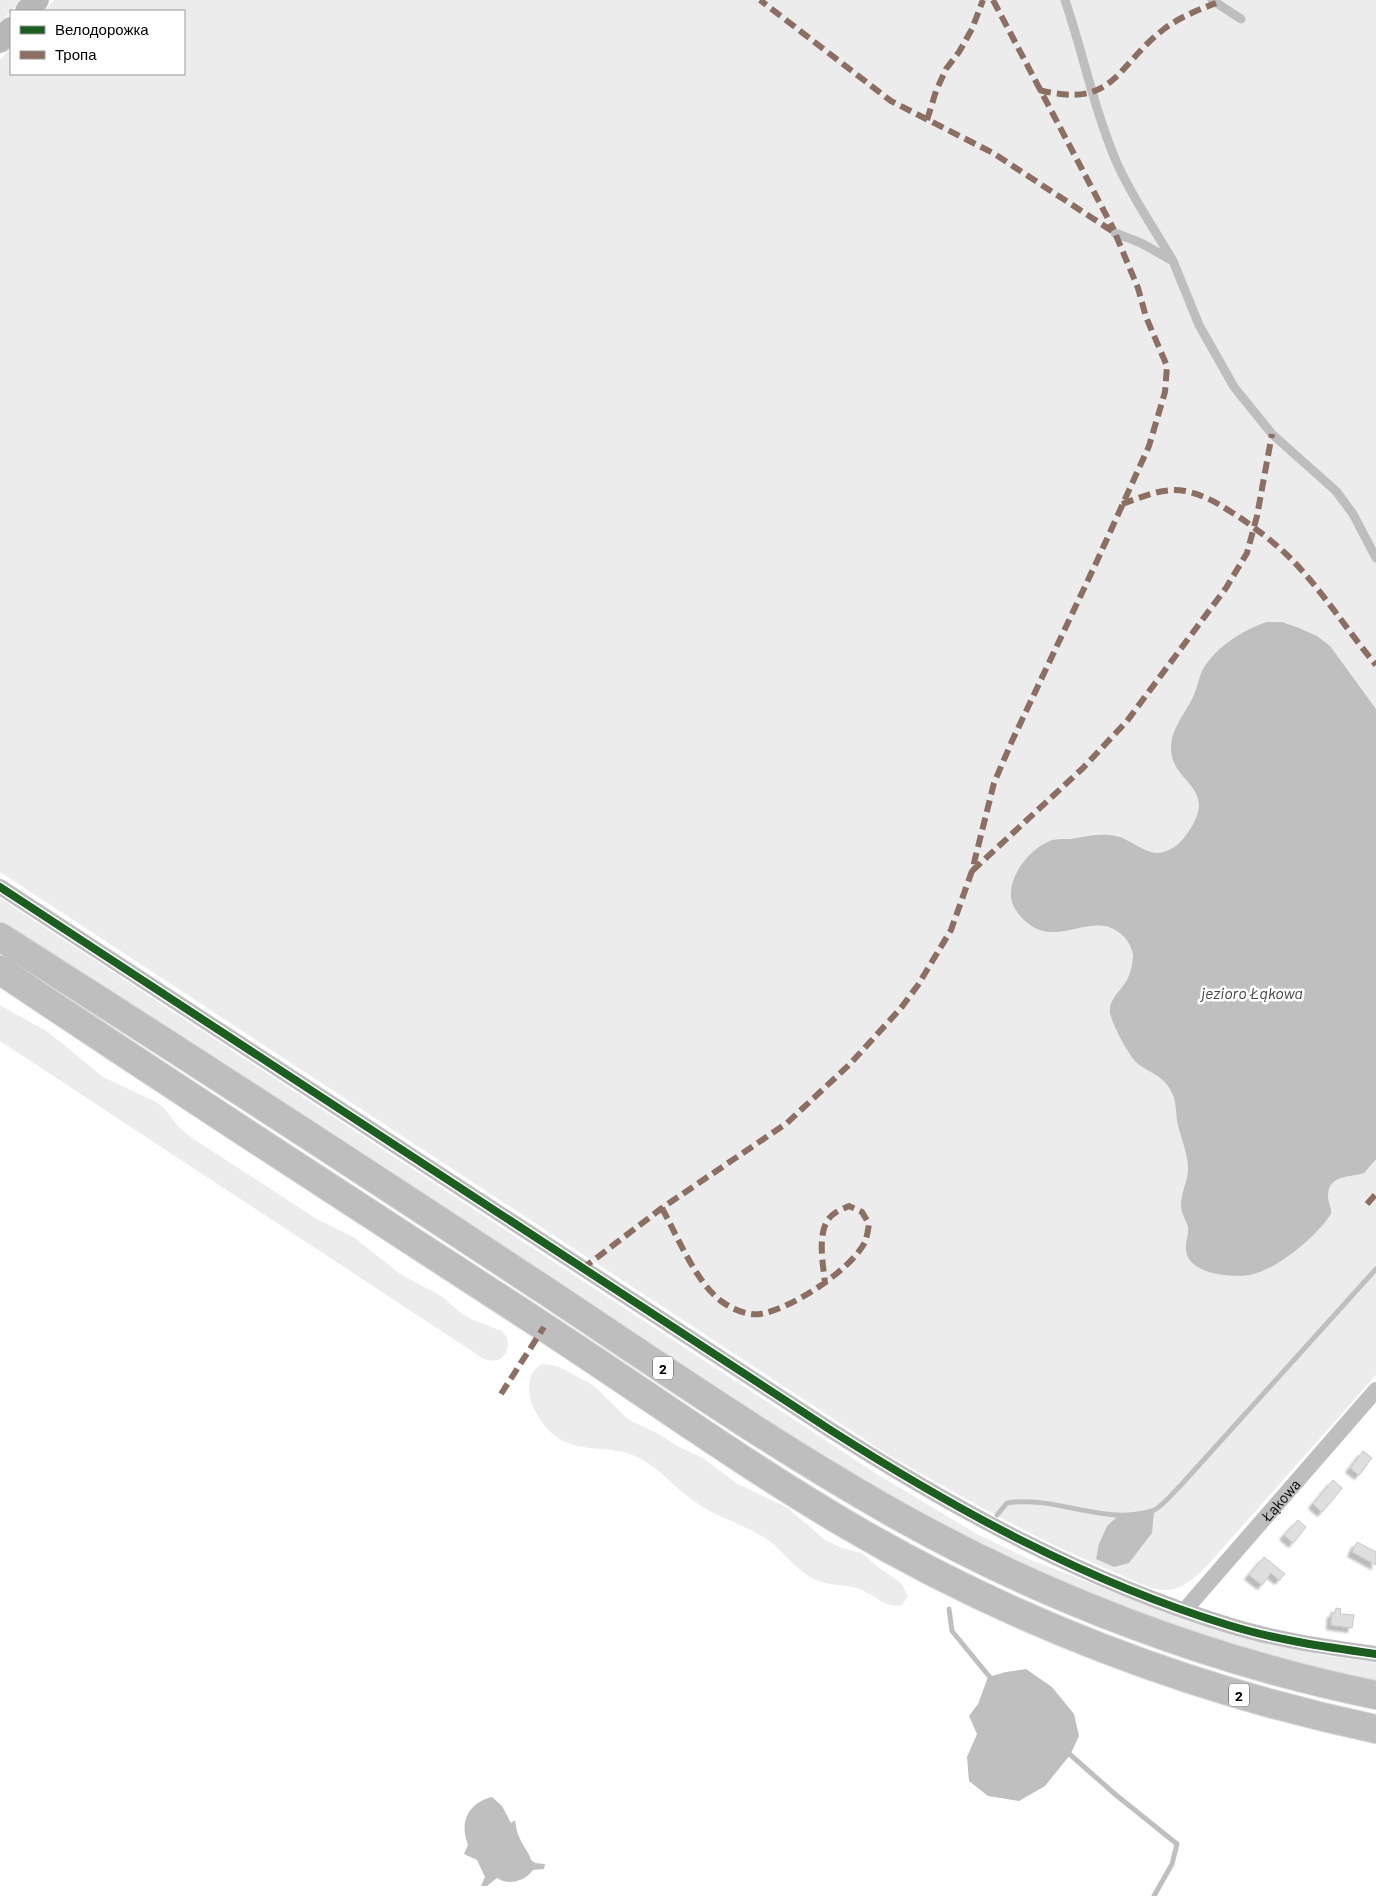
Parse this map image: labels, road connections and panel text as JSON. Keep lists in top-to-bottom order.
{
  "streets": {
    "highway": ["2"],
    "street": ["Łąkowa"]
  },
  "water": ["jezioro Łąkowa"],
  "legend": ["Велодорожка", "Тропа"]
}
